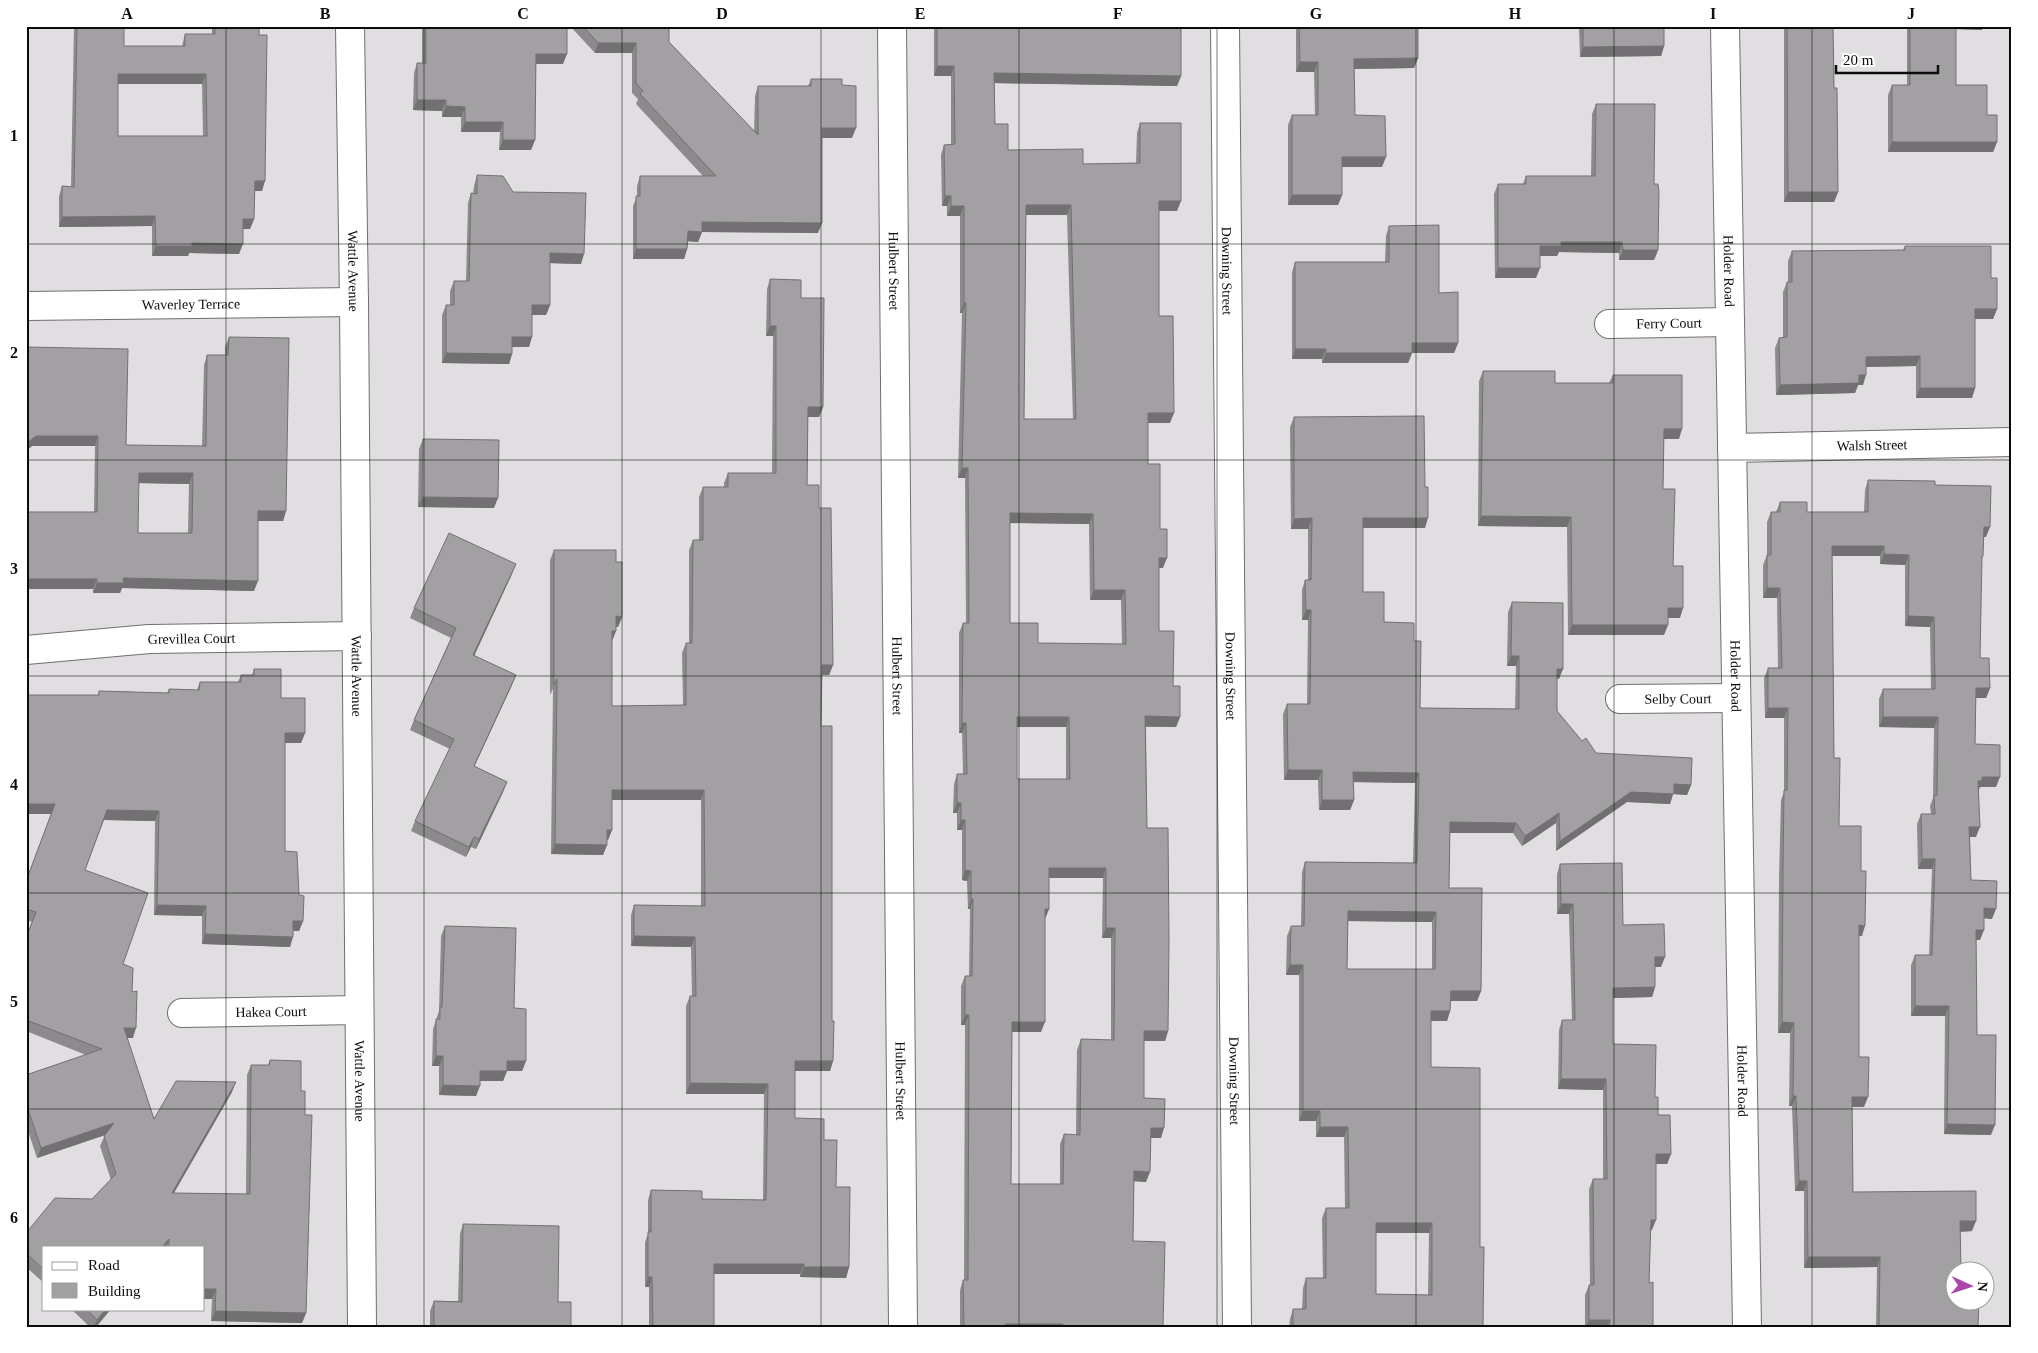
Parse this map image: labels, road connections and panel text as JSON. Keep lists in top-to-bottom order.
{
  "streets": {
    "street": [
      "Wattle Avenue",
      "Hulbert Street",
      "Downing Street",
      "Holder Road",
      "Waverley Terrace",
      "Ferry Court",
      "Walsh Street",
      "Grevillea Court",
      "Selby Court",
      "Hakea Court"
    ]
  },
  "crossings": [
    ["Wattle Avenue", "Waverley Terrace"],
    ["Wattle Avenue", "Grevillea Court"],
    ["Wattle Avenue", "Hakea Court"],
    ["Holder Road", "Ferry Court"],
    ["Holder Road", "Walsh Street"],
    ["Holder Road", "Selby Court"]
  ],
  "legend": ["Road", "Building"],
  "scale_bar": "20 m",
  "north": "right",
  "grid": {
    "columns": [
      "A",
      "B",
      "C",
      "D",
      "E",
      "F",
      "G",
      "H",
      "I",
      "J"
    ],
    "rows": [
      "1",
      "2",
      "3",
      "4",
      "5",
      "6"
    ]
  }
}
